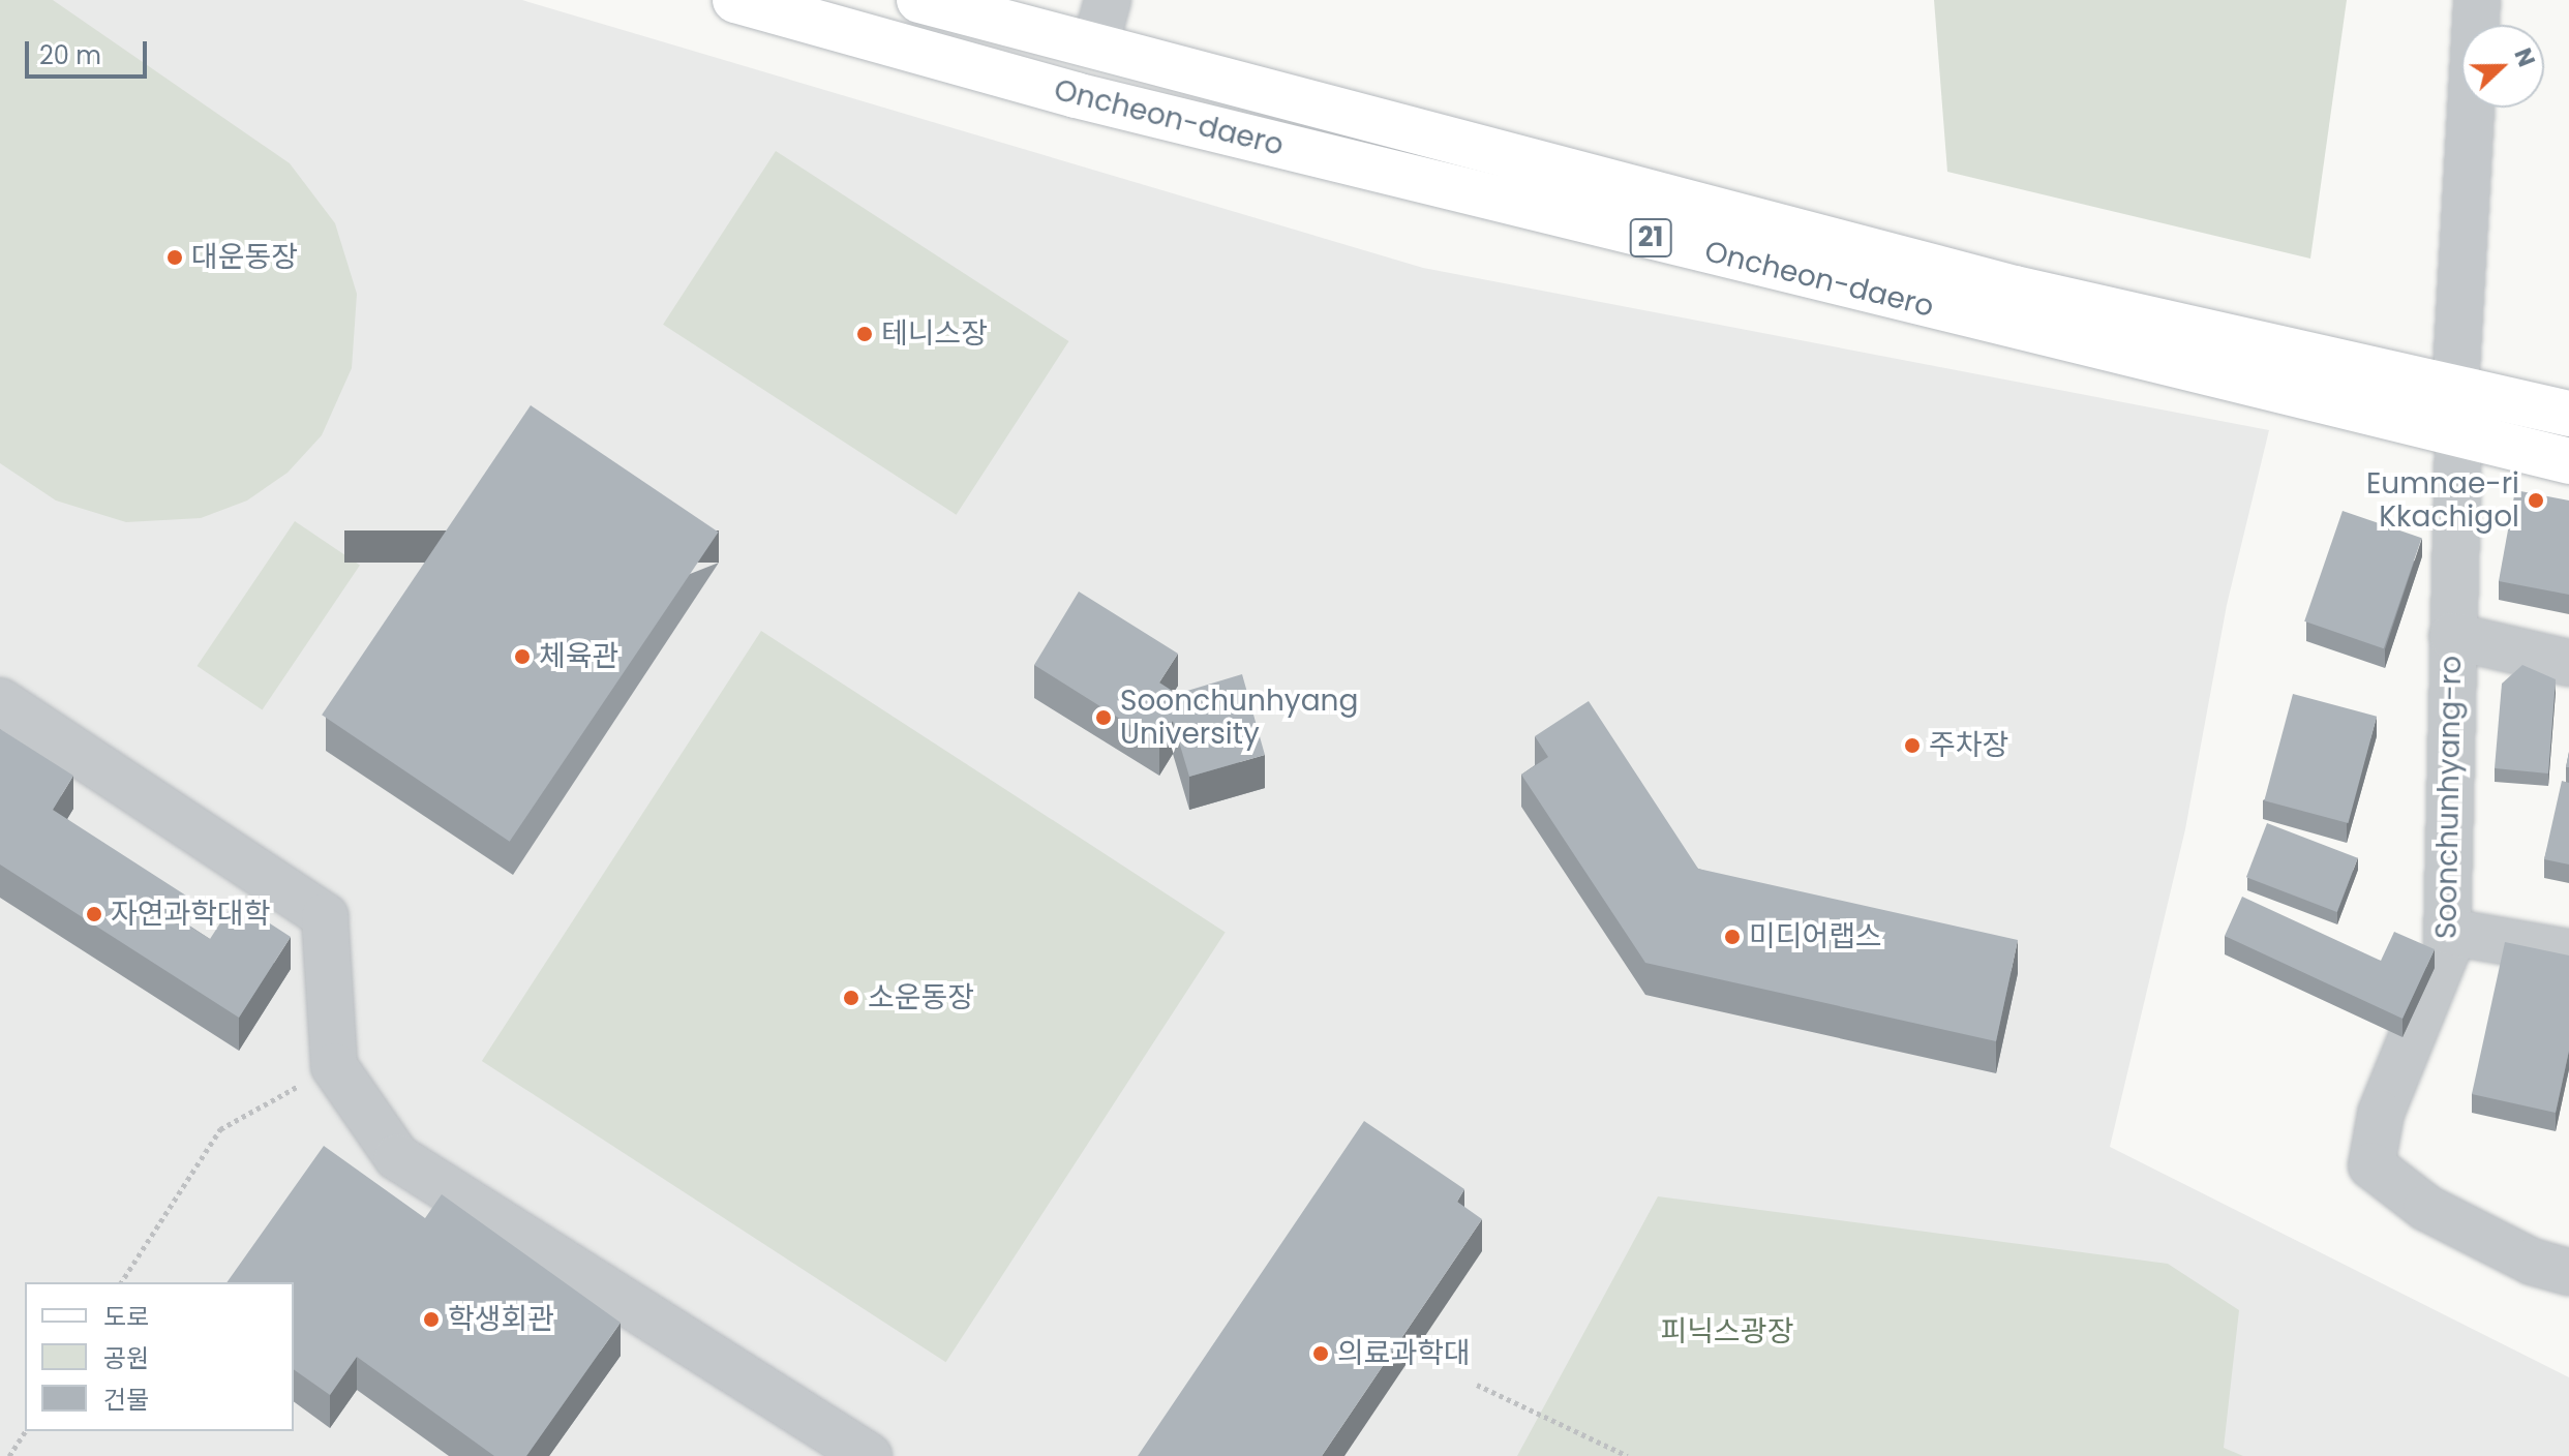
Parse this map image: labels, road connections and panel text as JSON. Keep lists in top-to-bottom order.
{
  "streets": {
    "main road": ["Oncheon-daero", "21"],
    "street": ["Soonchunhyang-ro"]
  },
  "crossings": [
    ["Oncheon-daero", "Soonchunhyang-ro"]
  ],
  "parks": ["피닉스광장"],
  "places": [
    "대운동장",
    "테니스장",
    "Eumnae-ri Kkachigol",
    "체육관",
    "Soonchunhyang University",
    "주차장",
    "자연과학대학",
    "미디어랩스",
    "소운동장",
    "학생회관",
    "의료과학대"
  ],
  "legend": ["도로", "공원", "건물"],
  "scale_bar": "20 m",
  "north": "right"
}
